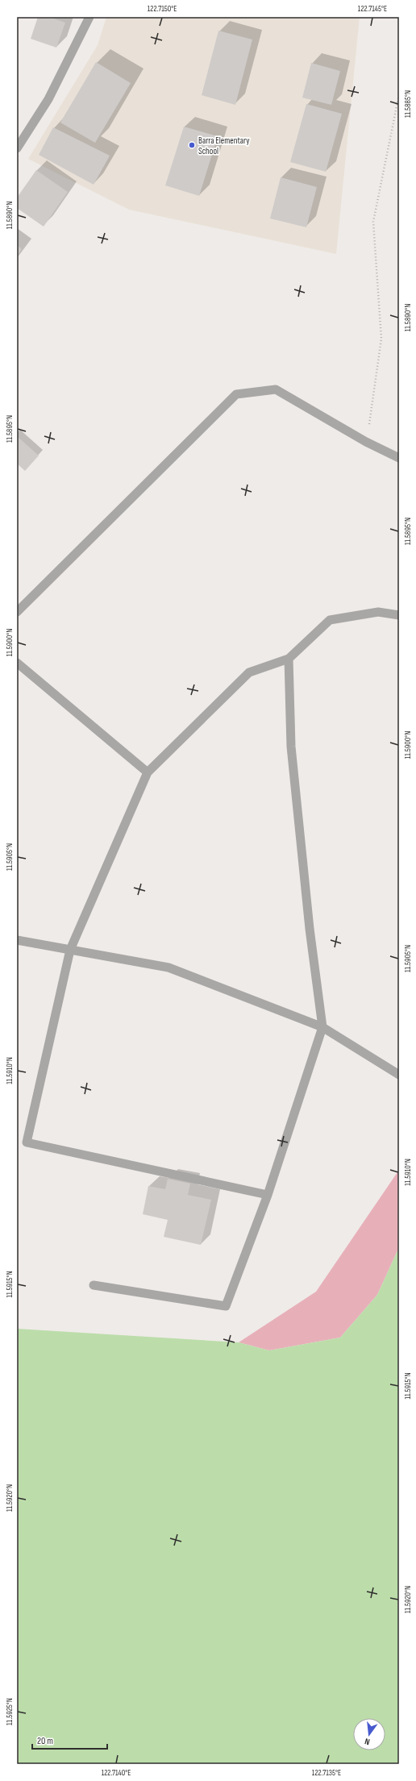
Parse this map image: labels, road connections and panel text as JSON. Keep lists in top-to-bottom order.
{
  "places": ["Barra Elementary School"],
  "scale_bar": "20 m",
  "north": "bottom",
  "coordinates": [
    "122.7150°E",
    "122.7145°E",
    "11.5885°N",
    "11.5890°N",
    "11.5895°N",
    "11.5900°N",
    "11.5905°N",
    "11.5910°N",
    "11.5915°N",
    "11.5920°N",
    "11.5925°N",
    "122.7140°E",
    "122.7135°E"
  ]
}
